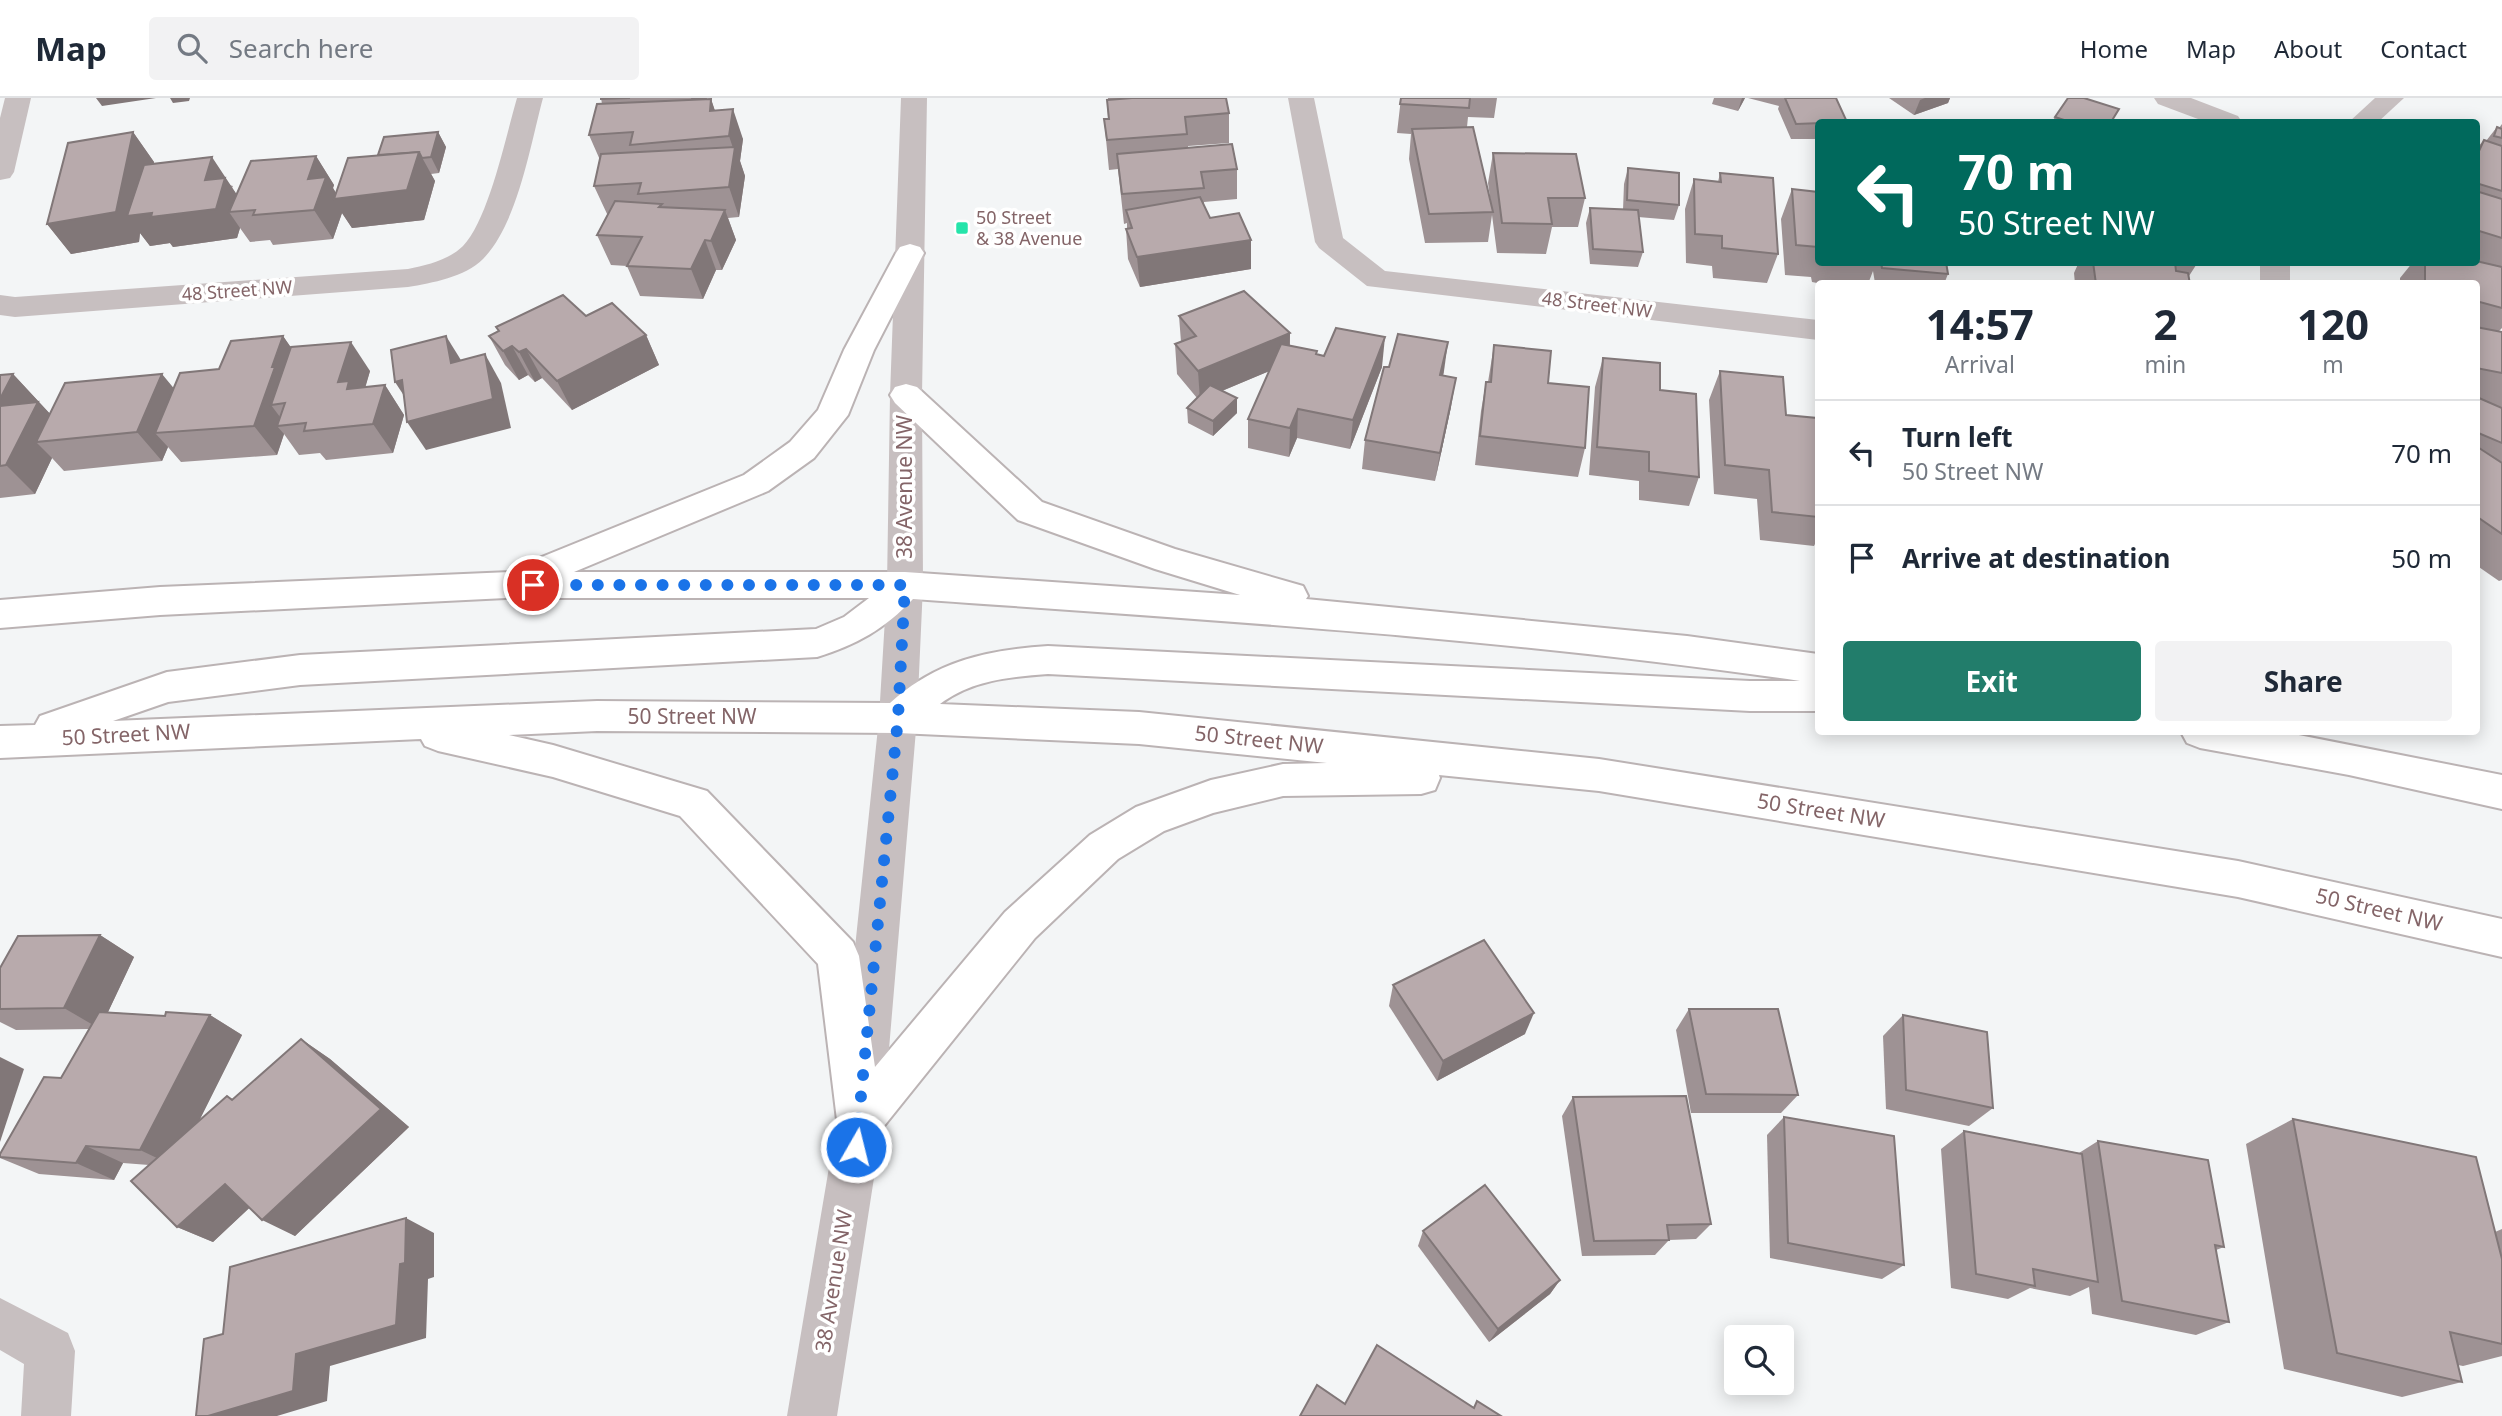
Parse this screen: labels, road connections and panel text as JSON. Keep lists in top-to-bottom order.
{
  "streets": {
    "main road": ["50 Street NW"],
    "street": ["48 Street NW", "38 Avenue NW"]
  },
  "crossings": [
    ["38 Avenue NW", "50 Street NW"]
  ],
  "places": {
    "transit": ["50 Street & 38 Avenue"]
  },
  "page": {
    "header": "Map",
    "search": "Search here",
    "nav": [
      "Home",
      "Map",
      "About",
      "Contact"
    ],
    "turn": ["70 m", "50 Street NW"],
    "eta": [
      "14:57",
      "Arrival",
      "2",
      "min",
      "120",
      "m"
    ],
    "list": [
      {
        "name": "Turn left",
        "note": "50 Street NW",
        "value": "70 m"
      },
      {
        "name": "Arrive at destination",
        "value": "50 m"
      }
    ],
    "buttons": ["Exit", "Share"]
  }
}
